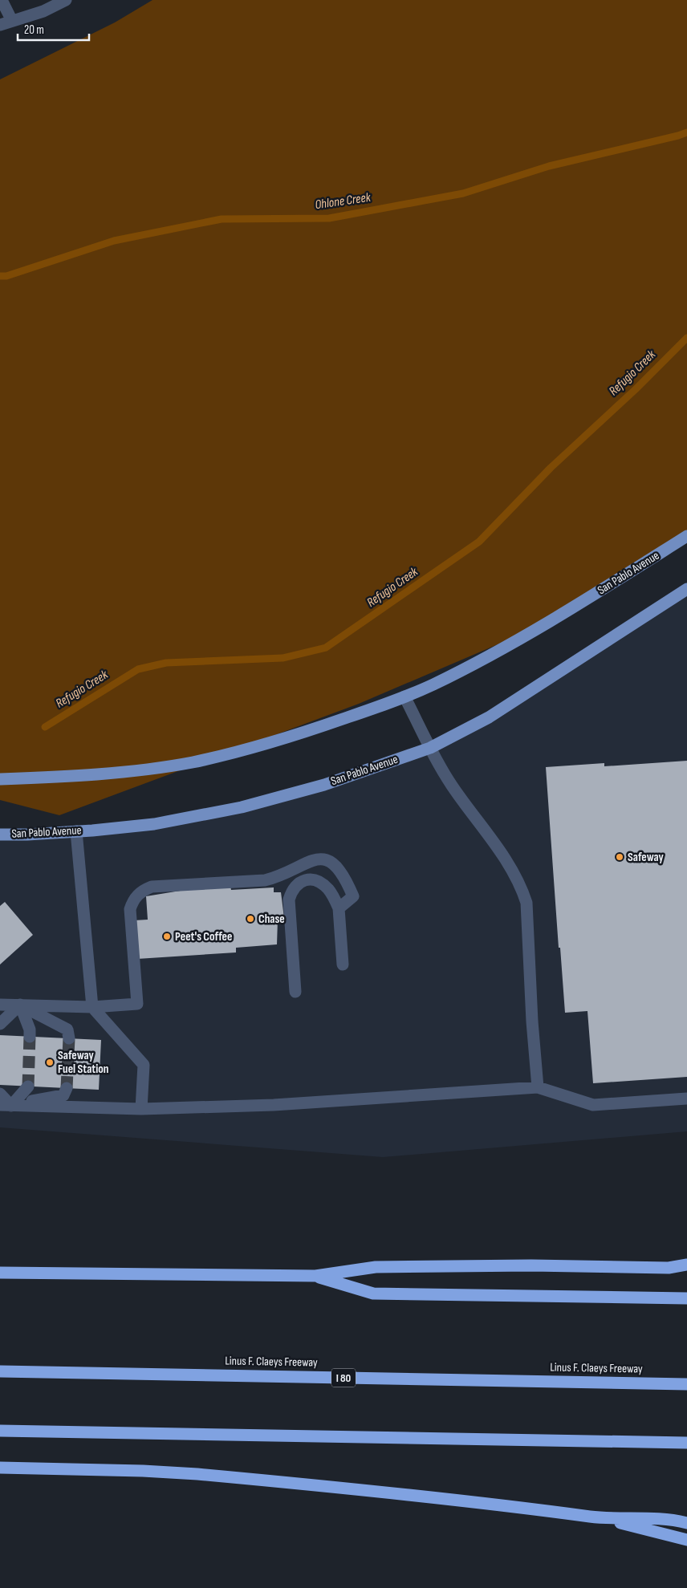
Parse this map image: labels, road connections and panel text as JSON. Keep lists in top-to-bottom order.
{
  "streets": {
    "highway": ["Linus F. Claeys Freeway", "I 80"],
    "main road": ["San Pablo Avenue"]
  },
  "water": ["Ohlone Creek", "Refugio Creek"],
  "places": [
    "Safeway",
    "Chase",
    "Peet's Coffee",
    "Safeway Fuel Station"
  ],
  "scale_bar": "20 m"
}
